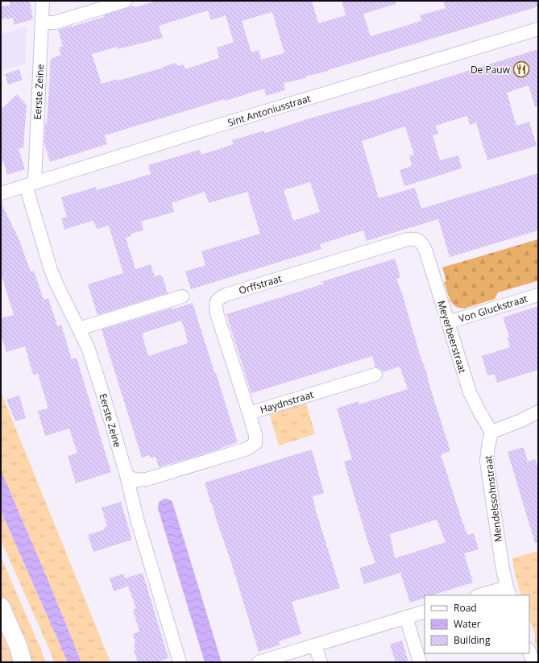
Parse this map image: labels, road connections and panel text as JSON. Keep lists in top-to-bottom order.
{
  "streets": {
    "street": [
      "Eerste Zeine",
      "Sint Antoniusstraat",
      "Orffstraat",
      "Von Gluckstraat",
      "Meyerbeerstraat",
      "Haydnstraat",
      "Mendelssohnstraat"
    ]
  },
  "crossings": [
    ["Eerste Zeine", "Sint Antoniusstraat"],
    ["Eerste Zeine", "Haydnstraat"],
    ["Orffstraat", "Meyerbeerstraat"],
    ["Orffstraat", "Haydnstraat"],
    ["Von Gluckstraat", "Meyerbeerstraat"],
    ["Meyerbeerstraat", "Mendelssohnstraat"]
  ],
  "places": {
    "restaurant": ["De Pauw"]
  },
  "legend": ["Road", "Water", "Building"]
}
